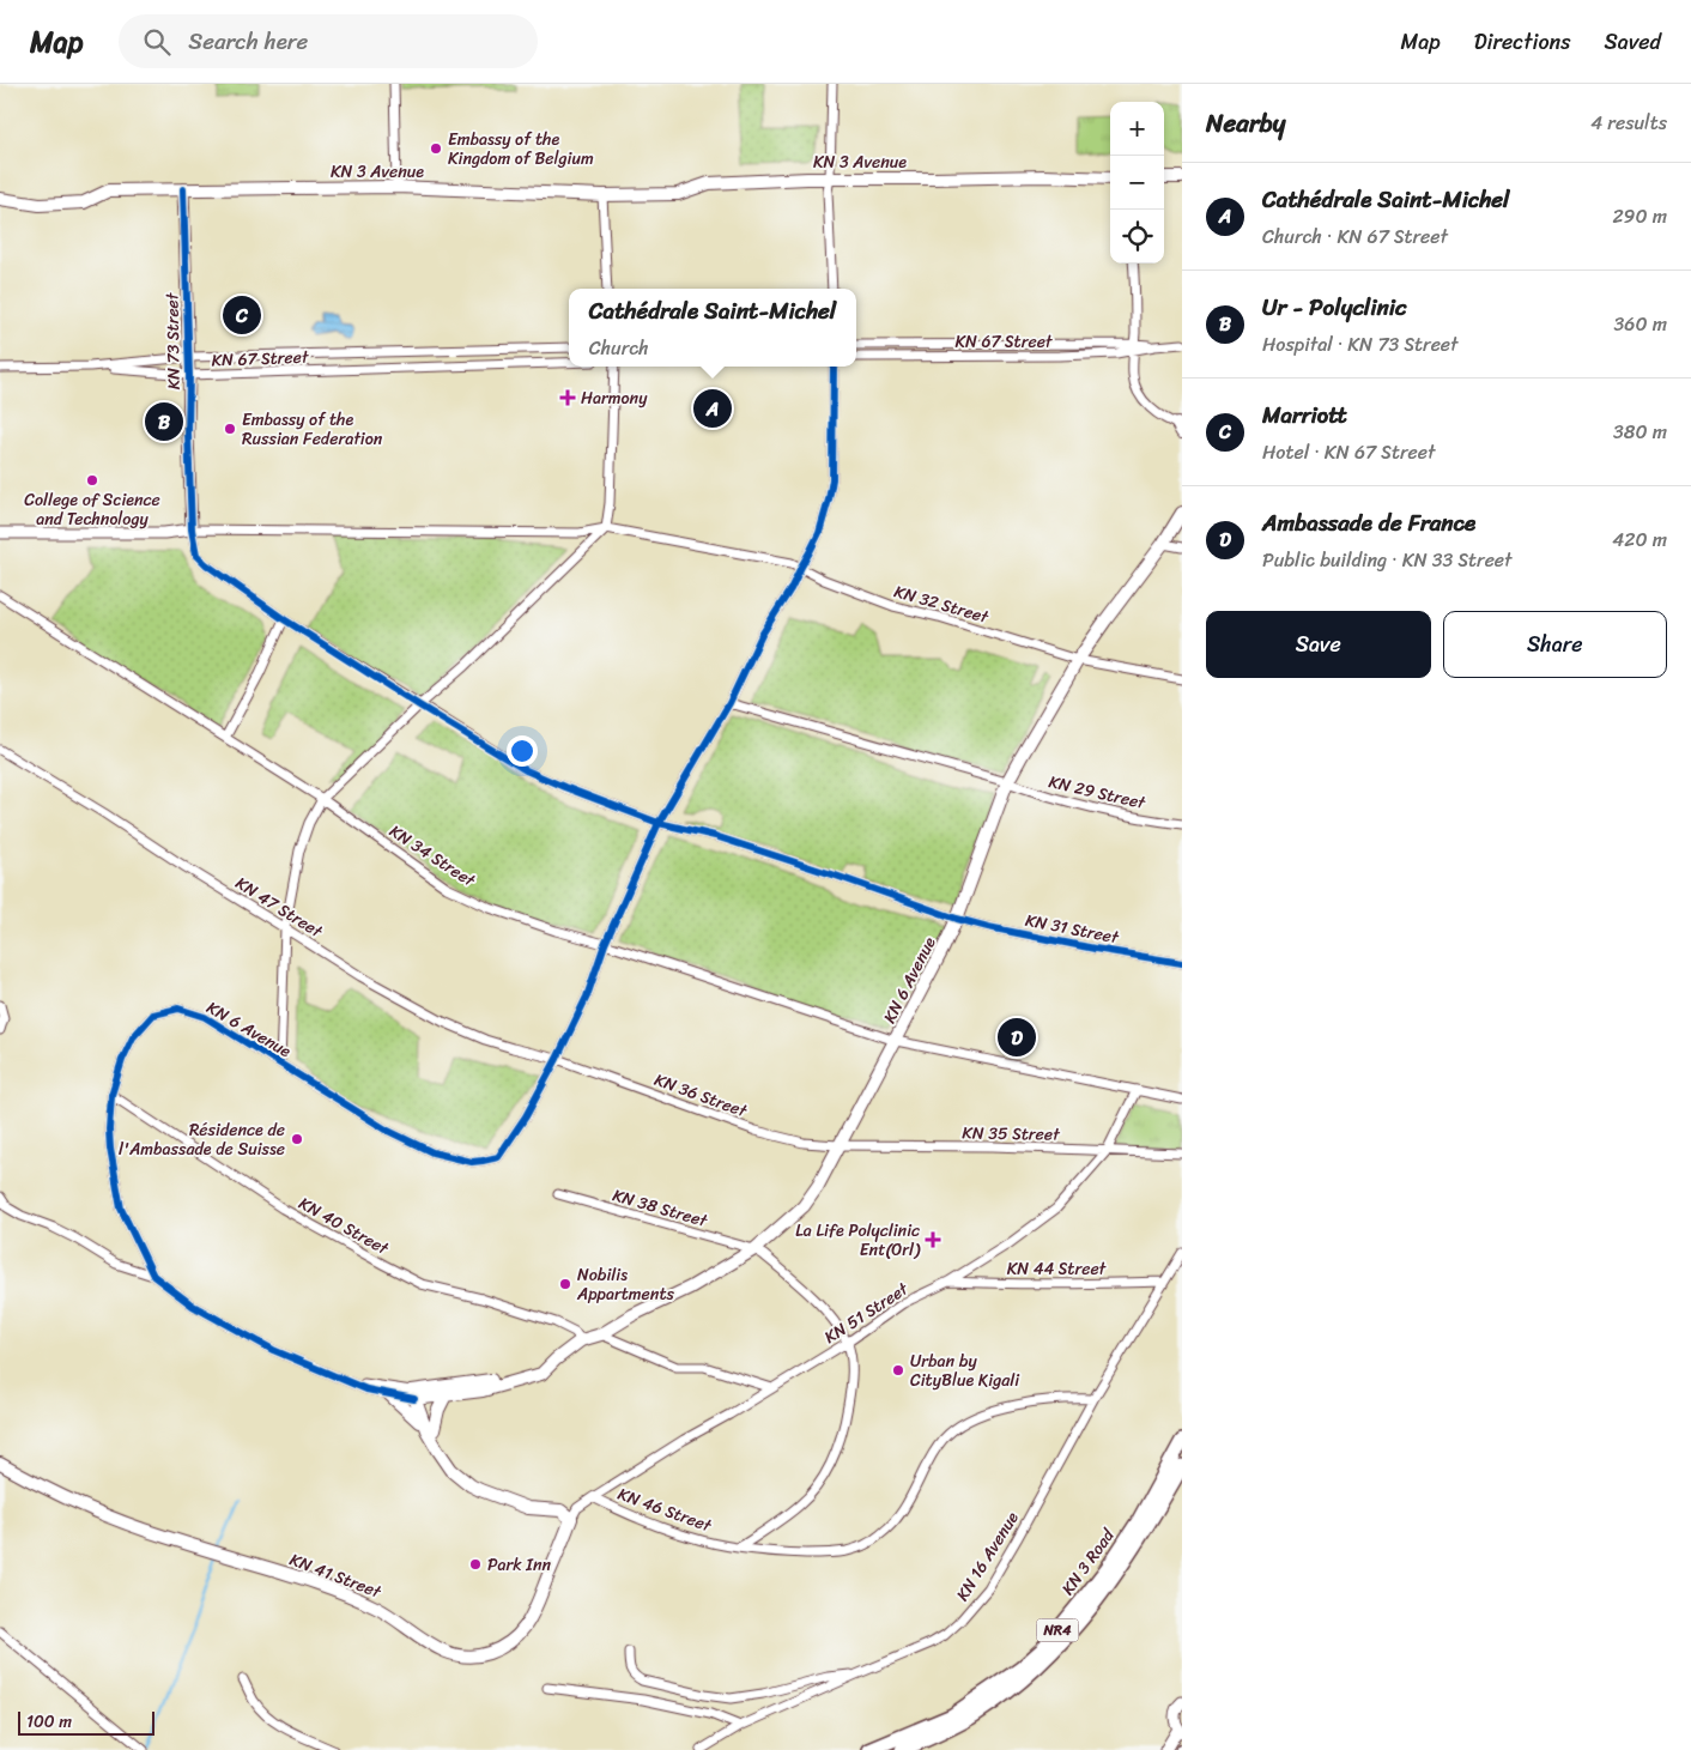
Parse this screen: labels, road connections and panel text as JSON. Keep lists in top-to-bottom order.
{
  "streets": {
    "highway": ["KN 3 Road", "NR4"],
    "main road": ["KN 3 Avenue", "KN 6 Avenue", "KN 41 Street"],
    "street": [
      "KN 73 Street",
      "KN 67 Street",
      "KN 32 Street",
      "KN 29 Street",
      "KN 34 Street",
      "KN 47 Street",
      "KN 31 Street",
      "KN 36 Street",
      "KN 35 Street",
      "KN 38 Street",
      "KN 40 Street",
      "KN 44 Street",
      "KN 51 Street",
      "KN 46 Street",
      "KN 16 Avenue"
    ]
  },
  "crossings": [
    ["KN 3 Avenue", "KN 73 Street"],
    ["KN 73 Street", "KN 67 Street"],
    ["KN 73 Street", "KN 31 Street"],
    ["KN 32 Street", "KN 6 Avenue"],
    ["KN 29 Street", "KN 6 Avenue"],
    ["KN 34 Street", "KN 6 Avenue"],
    ["KN 34 Street", "KN 51 Street"],
    ["KN 47 Street", "KN 6 Avenue"],
    ["KN 47 Street", "KN 36 Street"],
    ["KN 31 Street", "KN 6 Avenue"],
    ["KN 6 Avenue", "KN 36 Street"],
    ["KN 6 Avenue", "KN 35 Street"],
    ["KN 6 Avenue", "KN 38 Street"],
    ["KN 6 Avenue", "KN 40 Street"],
    ["KN 36 Street", "KN 35 Street"],
    ["KN 35 Street", "KN 51 Street"],
    ["KN 44 Street", "KN 51 Street"],
    ["KN 44 Street", "KN 16 Avenue"],
    ["KN 51 Street", "KN 46 Street"],
    ["KN 51 Street", "KN 41 Street"],
    ["KN 46 Street", "KN 16 Avenue"]
  ],
  "places": {
    "other": [
      "Embassy of the Kingdom of Belgium",
      "Embassy of the Russian Federation",
      "College of Science and Technology",
      "Résidence de l'Ambassade de Suisse",
      "Nobilis Appartments",
      "Urban by CityBlue Kigali",
      "Park Inn"
    ],
    "health": ["Harmony", "La Life Polyclinic Ent(Orl)"]
  },
  "scale_bar": "100 m",
  "page": {
    "header": "Map",
    "search": "Search here",
    "nav": ["Map", "Directions", "Saved"],
    "heading": ["Nearby", "4 results"],
    "map_buttons": ["+", "−"],
    "list": [
      {
        "mark": "A",
        "name": "Cathédrale Saint-Michel",
        "note": "Church · KN 67 Street",
        "value": "290 m"
      },
      {
        "mark": "B",
        "name": "Ur - Polyclinic",
        "note": "Hospital · KN 73 Street",
        "value": "360 m"
      },
      {
        "mark": "C",
        "name": "Marriott",
        "note": "Hotel · KN 67 Street",
        "value": "380 m"
      },
      {
        "mark": "D",
        "name": "Ambassade de France",
        "note": "Public building · KN 33 Street",
        "value": "420 m"
      }
    ],
    "popup": ["Cathédrale Saint-Michel", "Church"],
    "pins": [
      "C",
      "A",
      "B",
      "D"
    ],
    "buttons": ["Save", "Share"],
    "scale": "100 m"
  }
}
